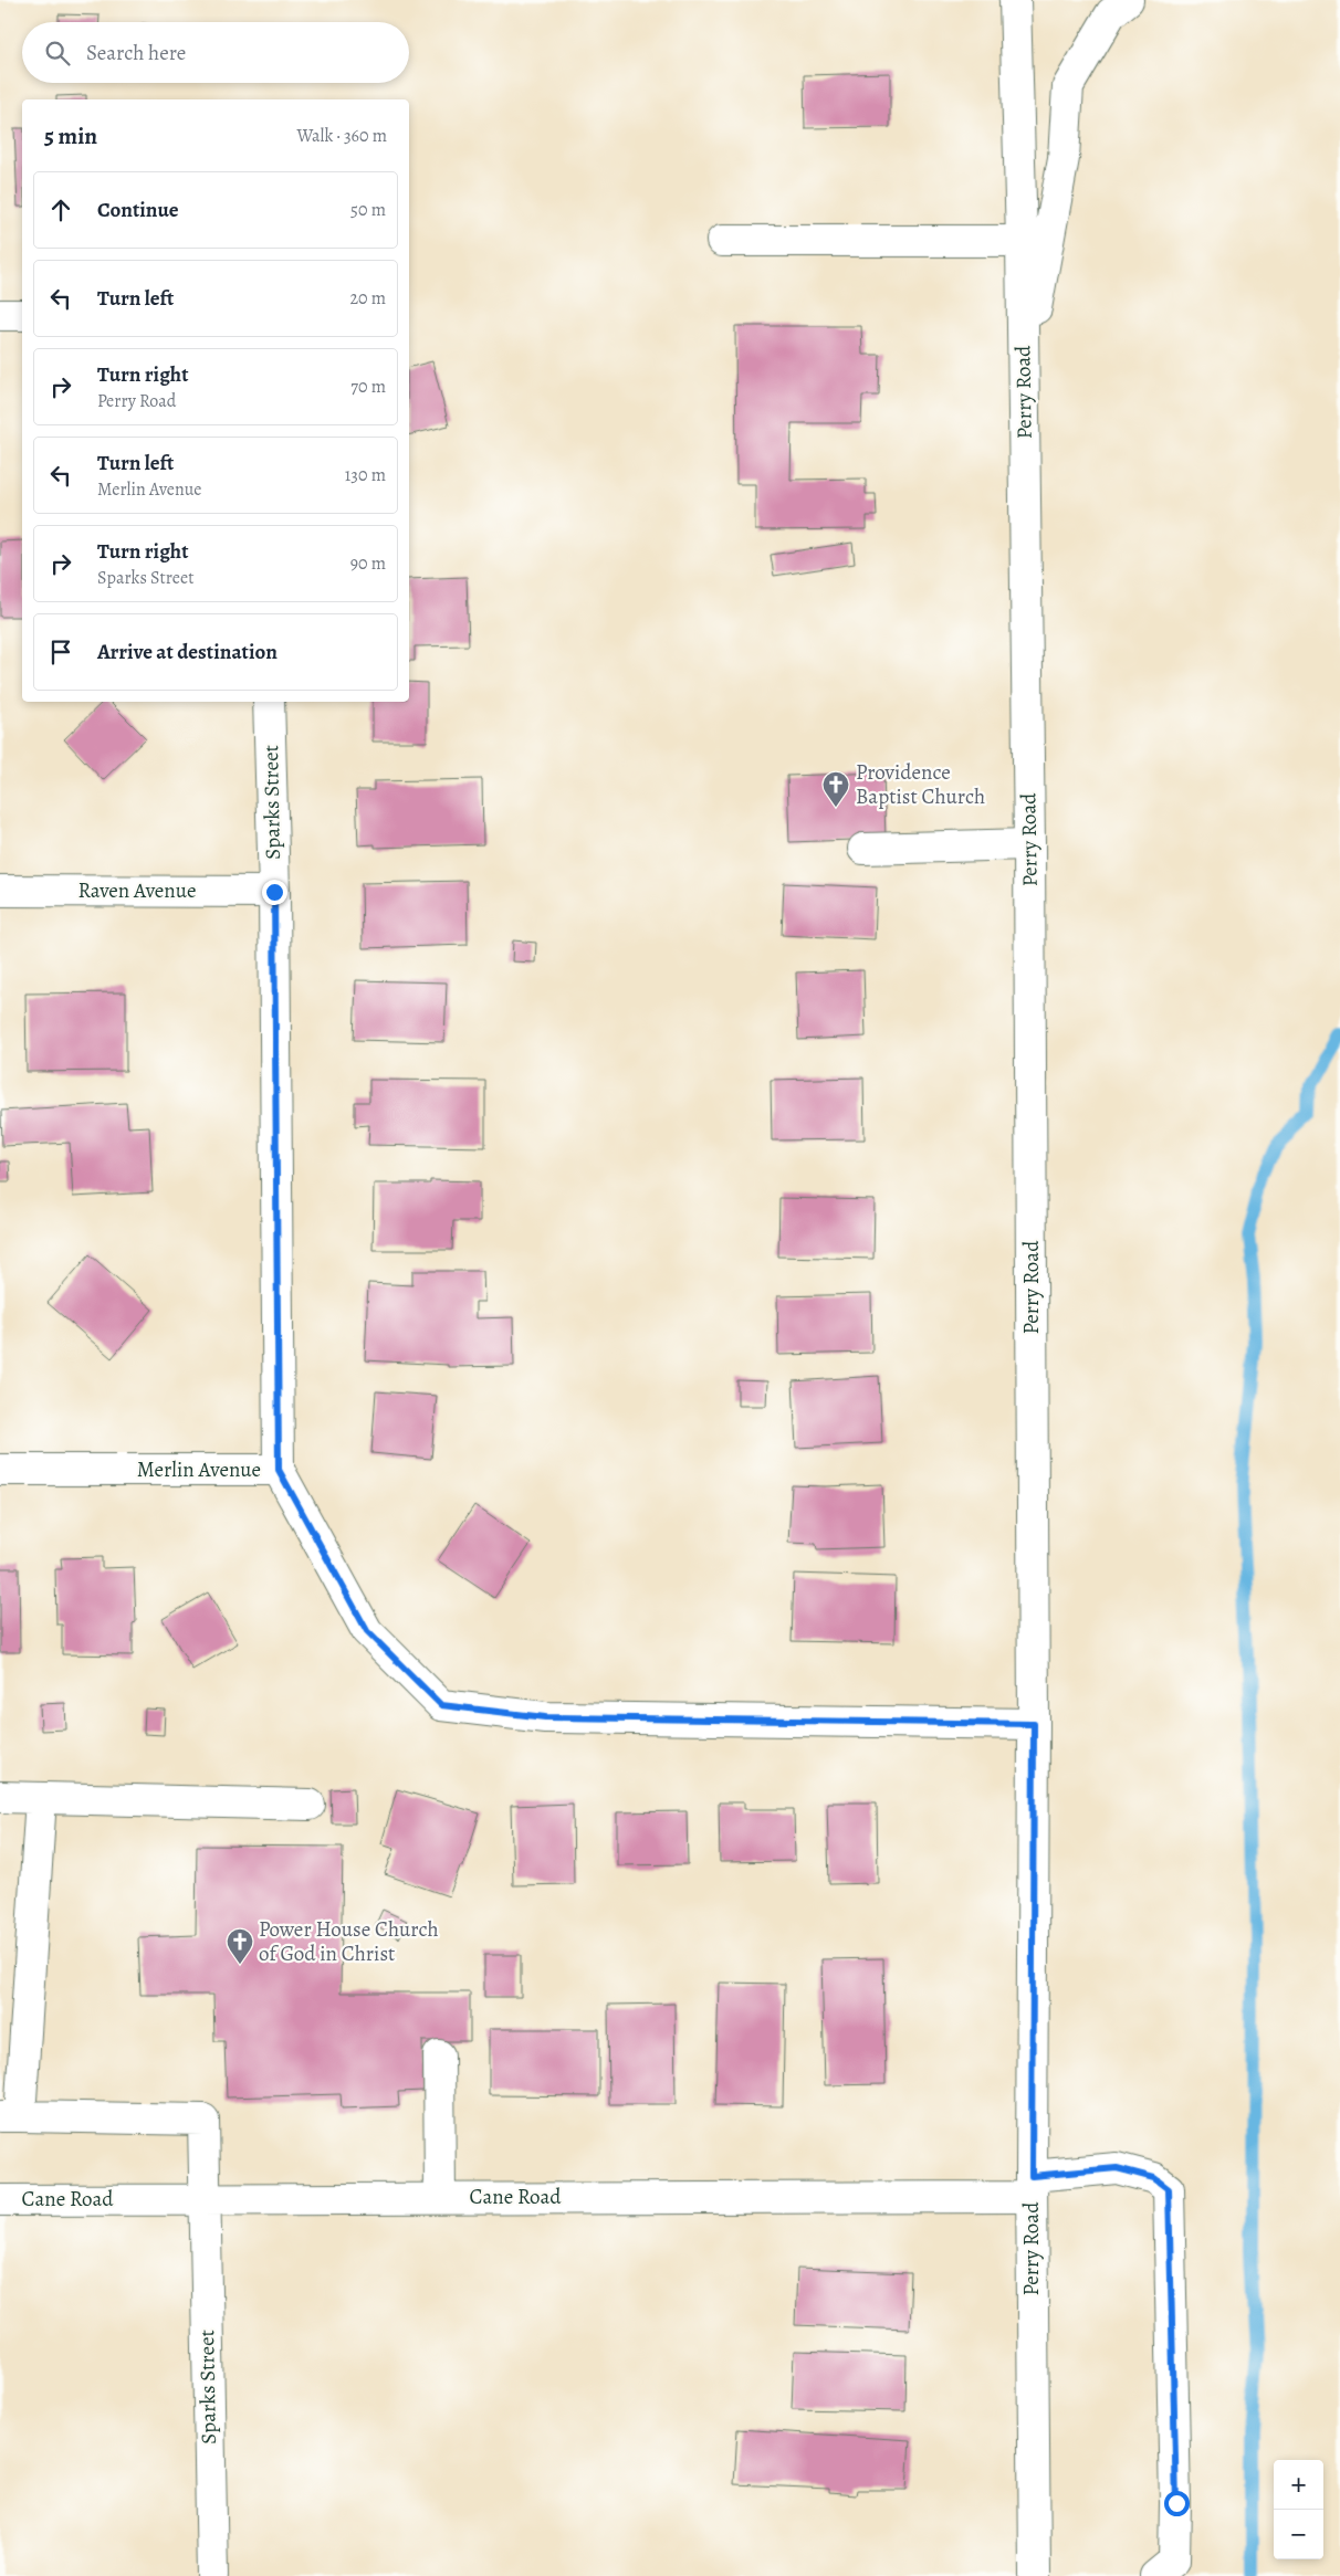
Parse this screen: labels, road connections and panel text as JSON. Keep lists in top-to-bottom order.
{
  "streets": {
    "street": [
      "Perry Road",
      "Sparks Street",
      "Raven Avenue",
      "Merlin Avenue",
      "Cane Road"
    ]
  },
  "crossings": [
    ["Perry Road", "Merlin Avenue"],
    ["Perry Road", "Cane Road"],
    ["Sparks Street", "Raven Avenue"],
    ["Sparks Street", "Merlin Avenue"],
    ["Sparks Street", "Cane Road"]
  ],
  "places": {
    "church": ["Providence Baptist Church", "Power House Church of God in Christ"]
  },
  "page": {
    "search": "Search here",
    "heading": ["5 min", "Walk · 360 m"],
    "list": [
      ["Continue", "50 m"],
      ["Turn left", "20 m"],
      ["Turn right", "Perry Road", "70 m"],
      ["Turn left", "Merlin Avenue", "130 m"],
      ["Turn right", "Sparks Street", "90 m"],
      "Arrive at destination"
    ],
    "map_buttons": ["+", "−"]
  }
}
